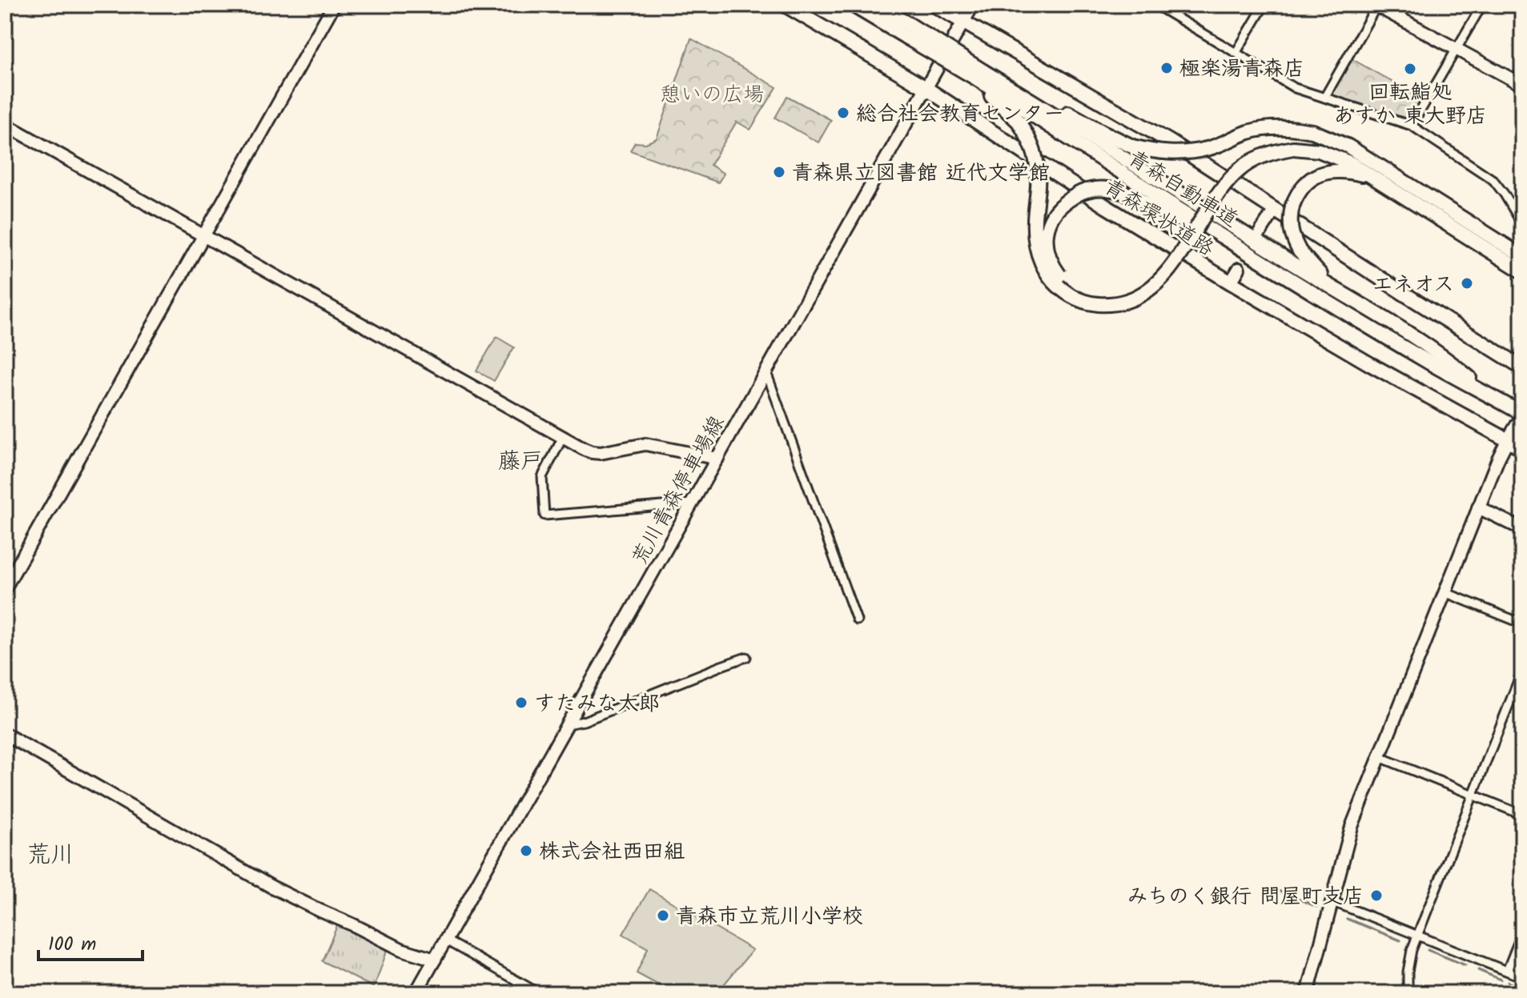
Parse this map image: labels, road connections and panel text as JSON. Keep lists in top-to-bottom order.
{
  "streets": {
    "highway": ["青森自動車道", "青森環状道路"],
    "street": ["荒川青森停車場線"]
  },
  "crossings": [
    ["青森環状道路", "荒川青森停車場線"]
  ],
  "districts": ["藤戸", "荒川"],
  "parks": ["憩いの広場"],
  "places": [
    "極楽湯青森店",
    "回転鮨処 あすか 東大野店",
    "総合社会教育センター",
    "青森県立図書館 近代文学館",
    "エネオス",
    "すたみな太郎",
    "株式会社西田組",
    "みちのく銀行 問屋町支店",
    "青森市立荒川小学校"
  ],
  "scale_bar": "100 m"
}
